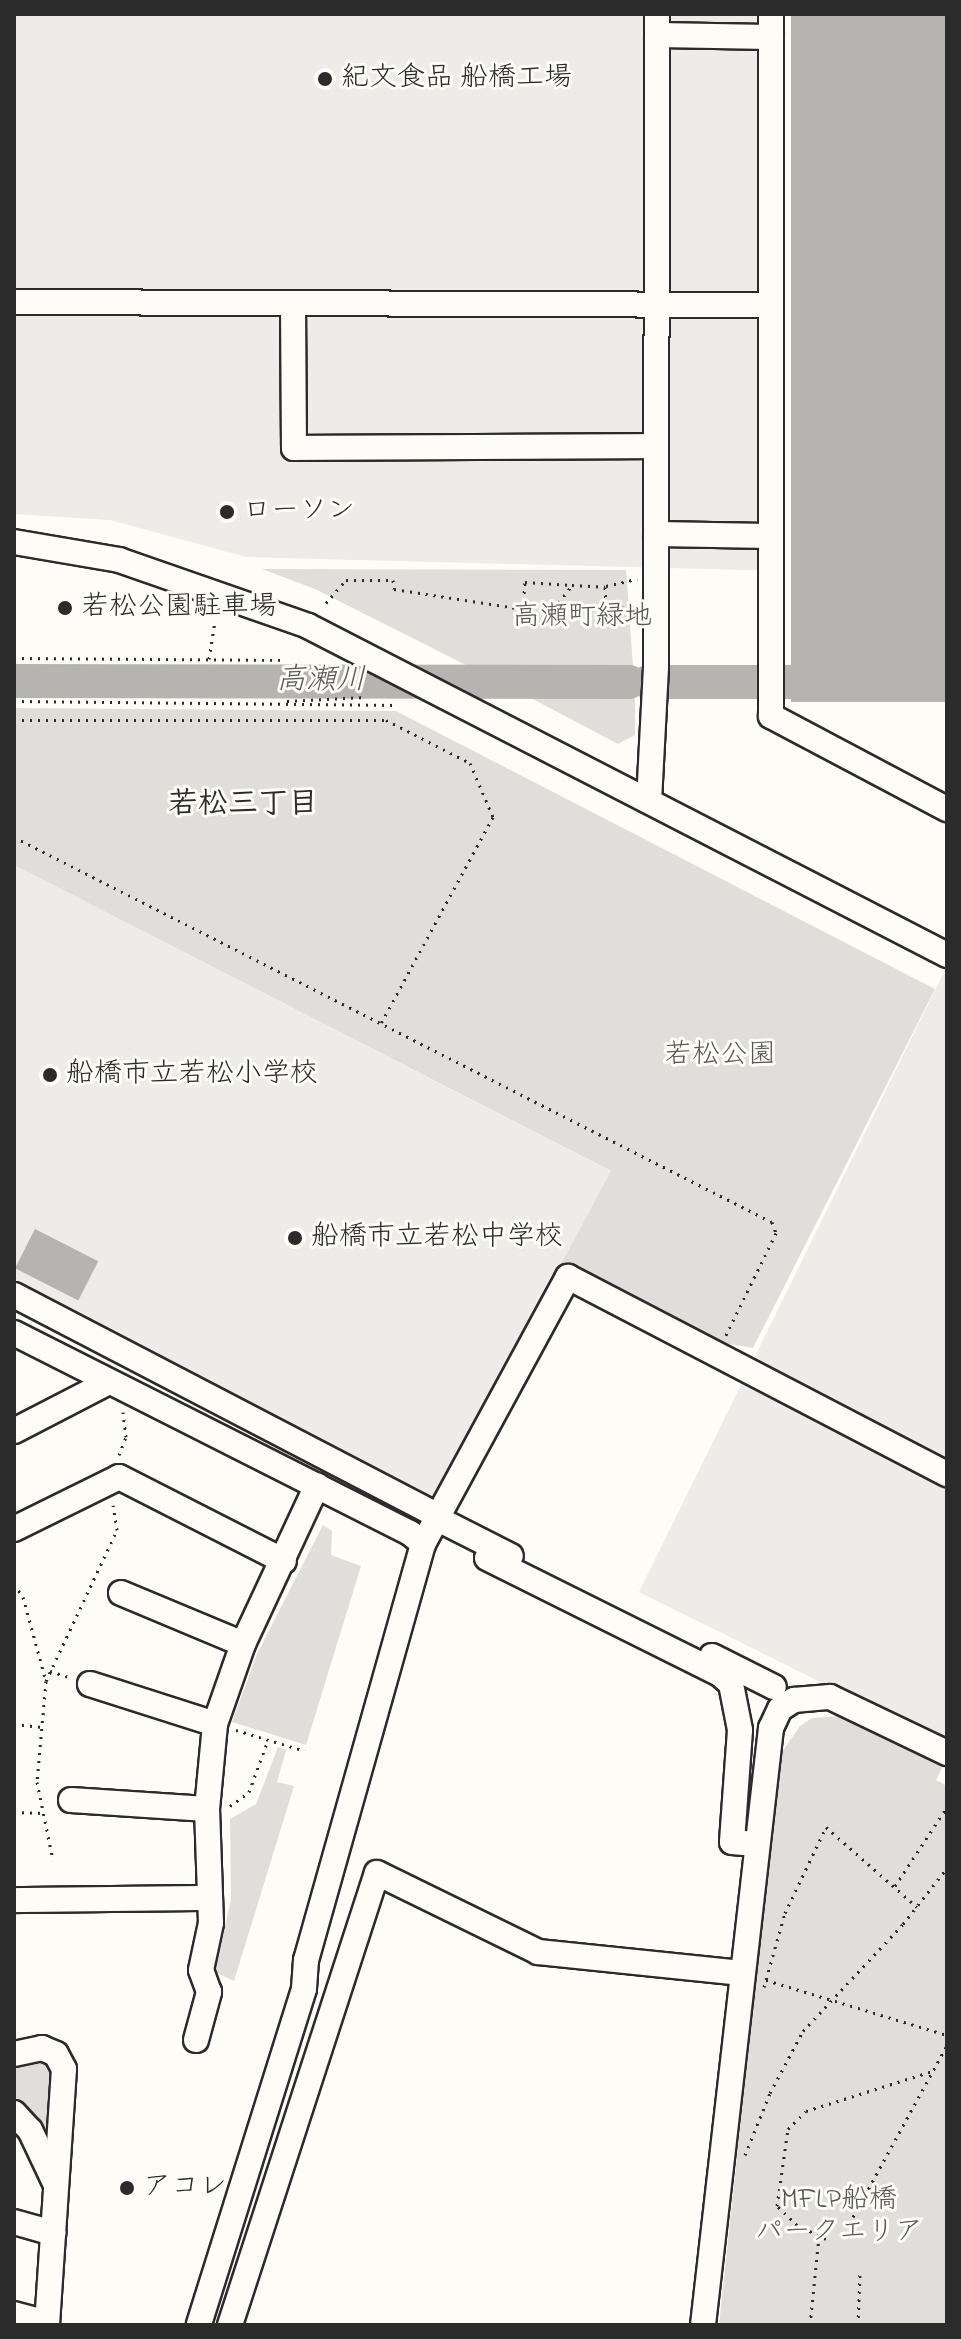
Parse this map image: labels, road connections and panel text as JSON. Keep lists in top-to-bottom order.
{
  "districts": ["若松三丁目"],
  "water": ["高瀬川"],
  "parks": ["高瀬町緑地", "若松公園", "MFLP船橋 パークエリア"],
  "places": [
    "紀文食品 船橋工場",
    "ローソン",
    "若松公園駐車場",
    "船橋市立若松小学校",
    "船橋市立若松中学校",
    "アコレ"
  ]
}
